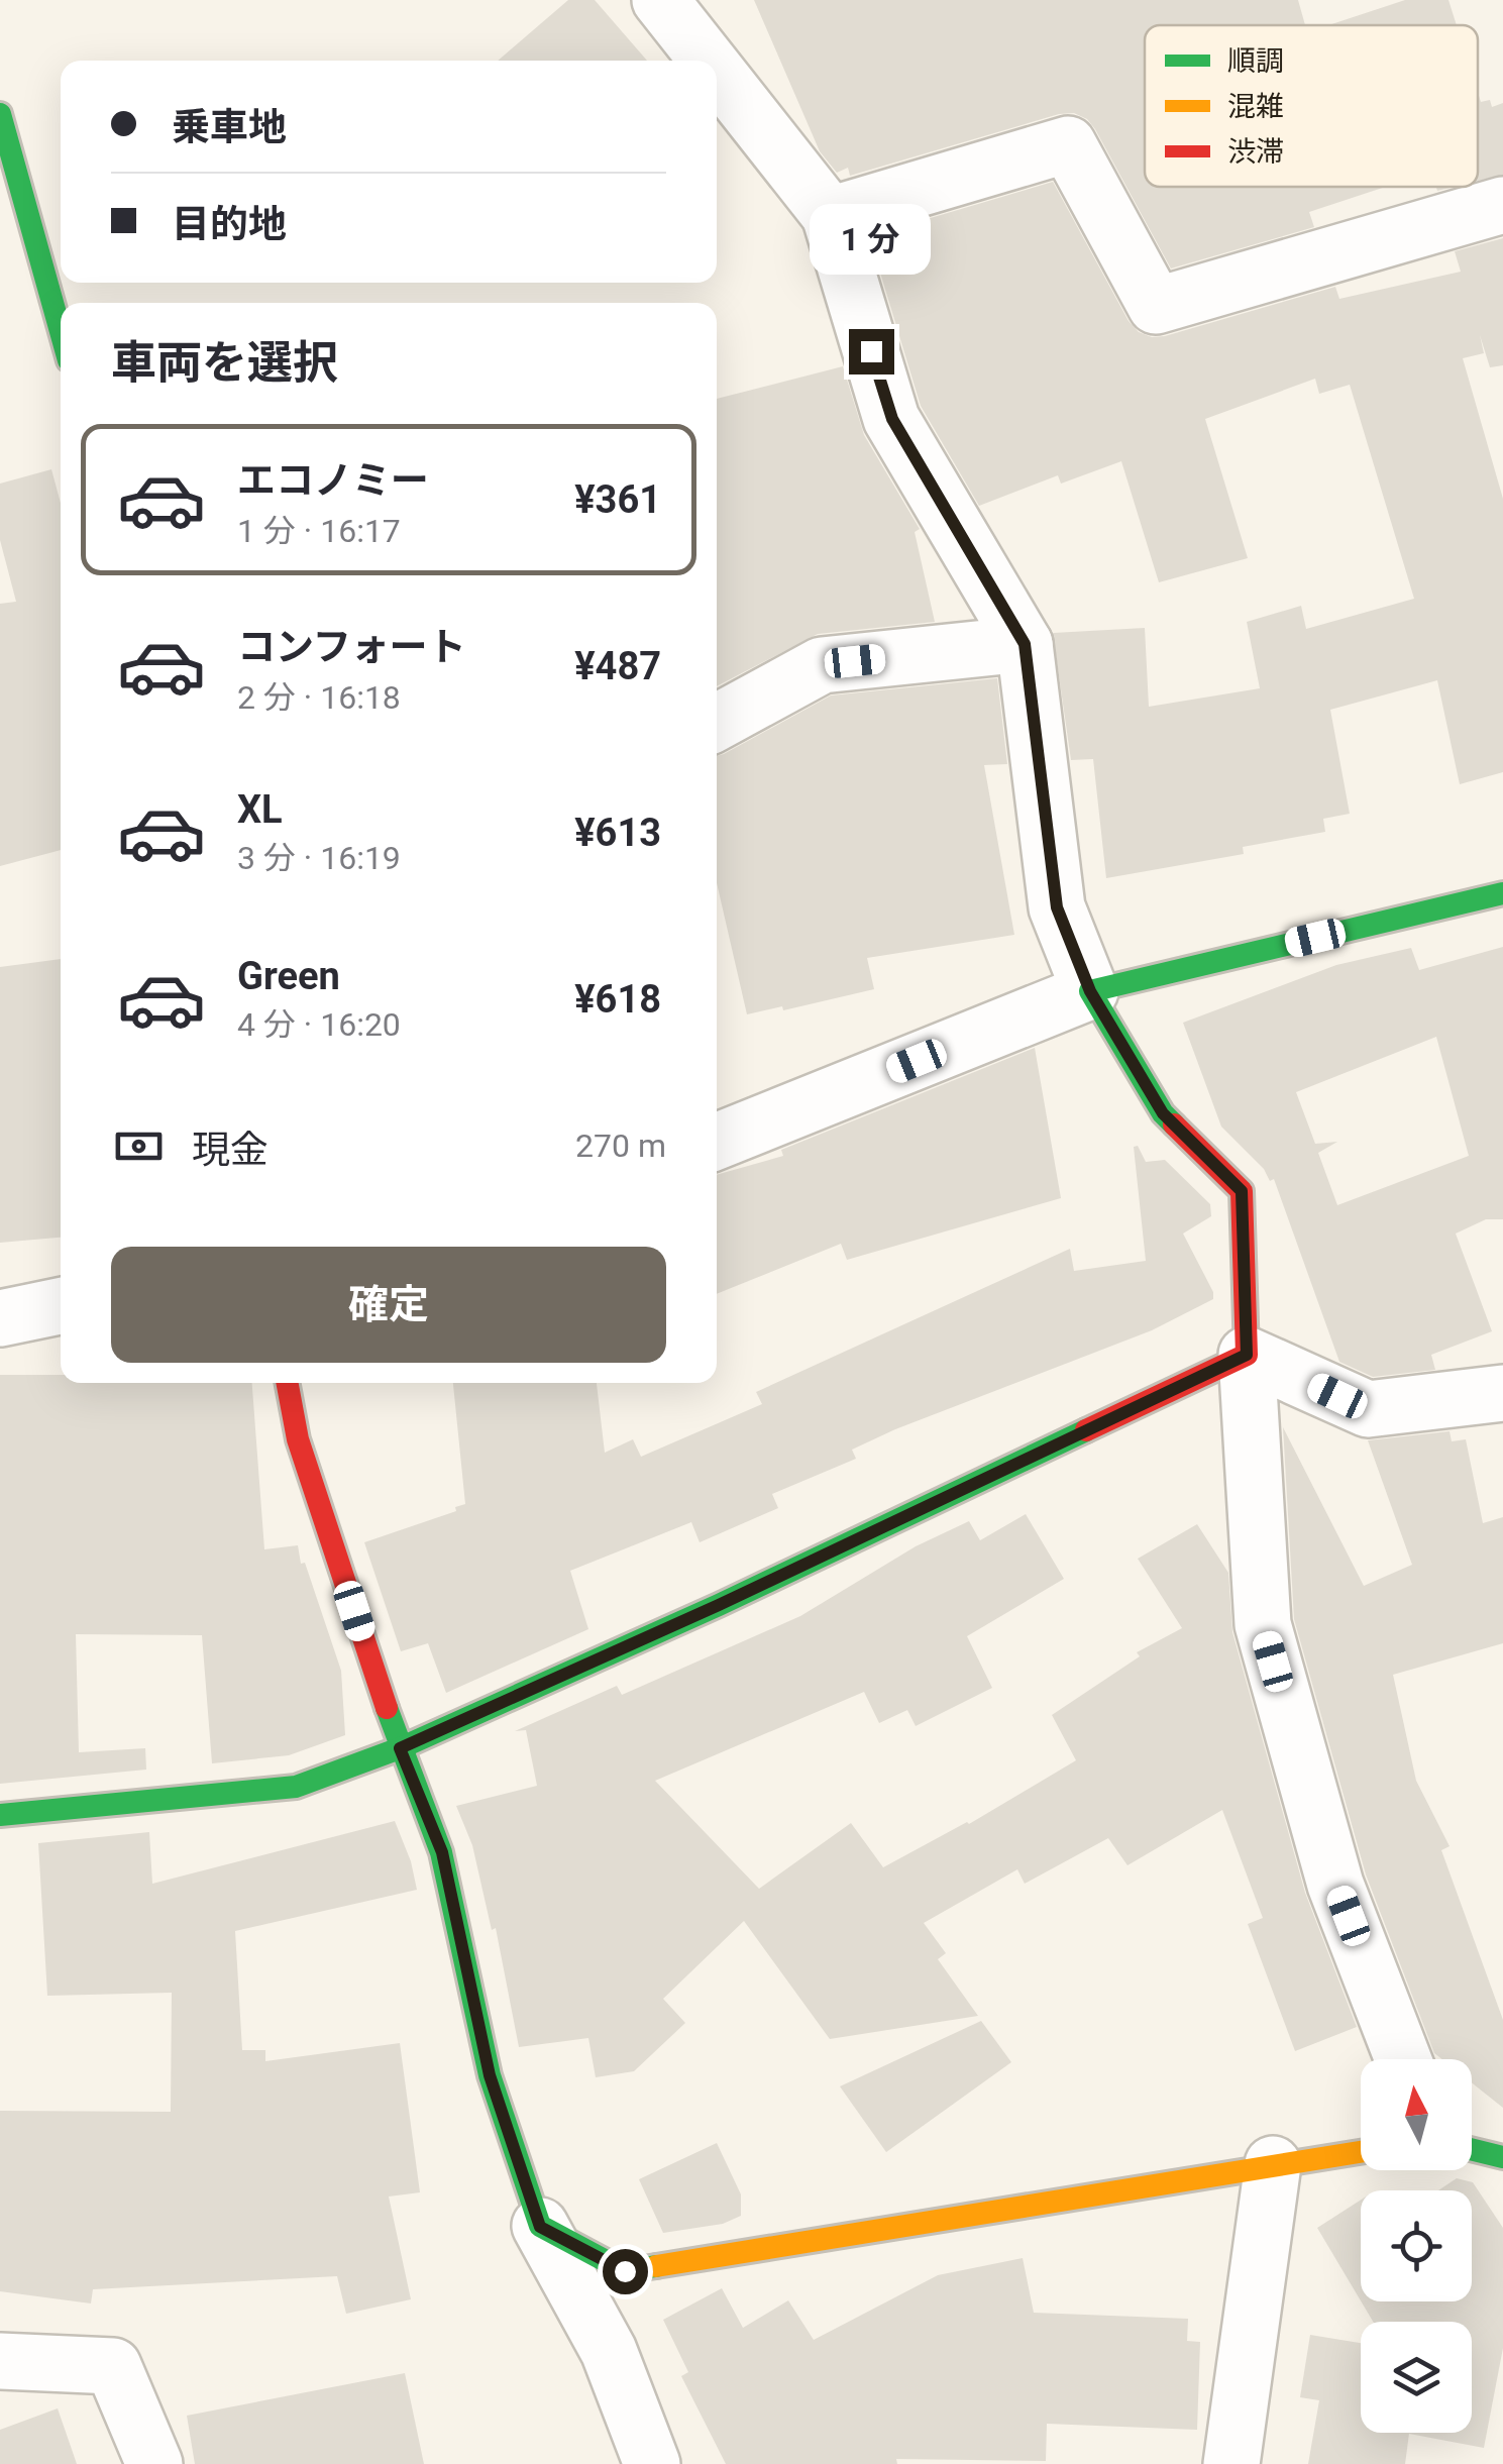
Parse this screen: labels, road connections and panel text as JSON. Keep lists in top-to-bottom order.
{
  "legend": ["順調", "混雑", "渋滞"],
  "north": "top",
  "page": {
    "banner": ["乗車地", "目的地"],
    "bubble": "1 分",
    "heading": "車両を選択",
    "list": [
      {
        "name": "エコノミー",
        "note": "1 分 · 16:17",
        "value": "¥361"
      },
      {
        "name": "コンフォート",
        "note": "2 分 · 16:18",
        "value": "¥487"
      },
      {
        "name": "XL",
        "note": "3 分 · 16:19",
        "value": "¥613"
      },
      {
        "name": "Green",
        "note": "4 分 · 16:20",
        "value": "¥618"
      }
    ],
    "pay": ["現金", "270 m"],
    "buttons": "確定"
  }
}
